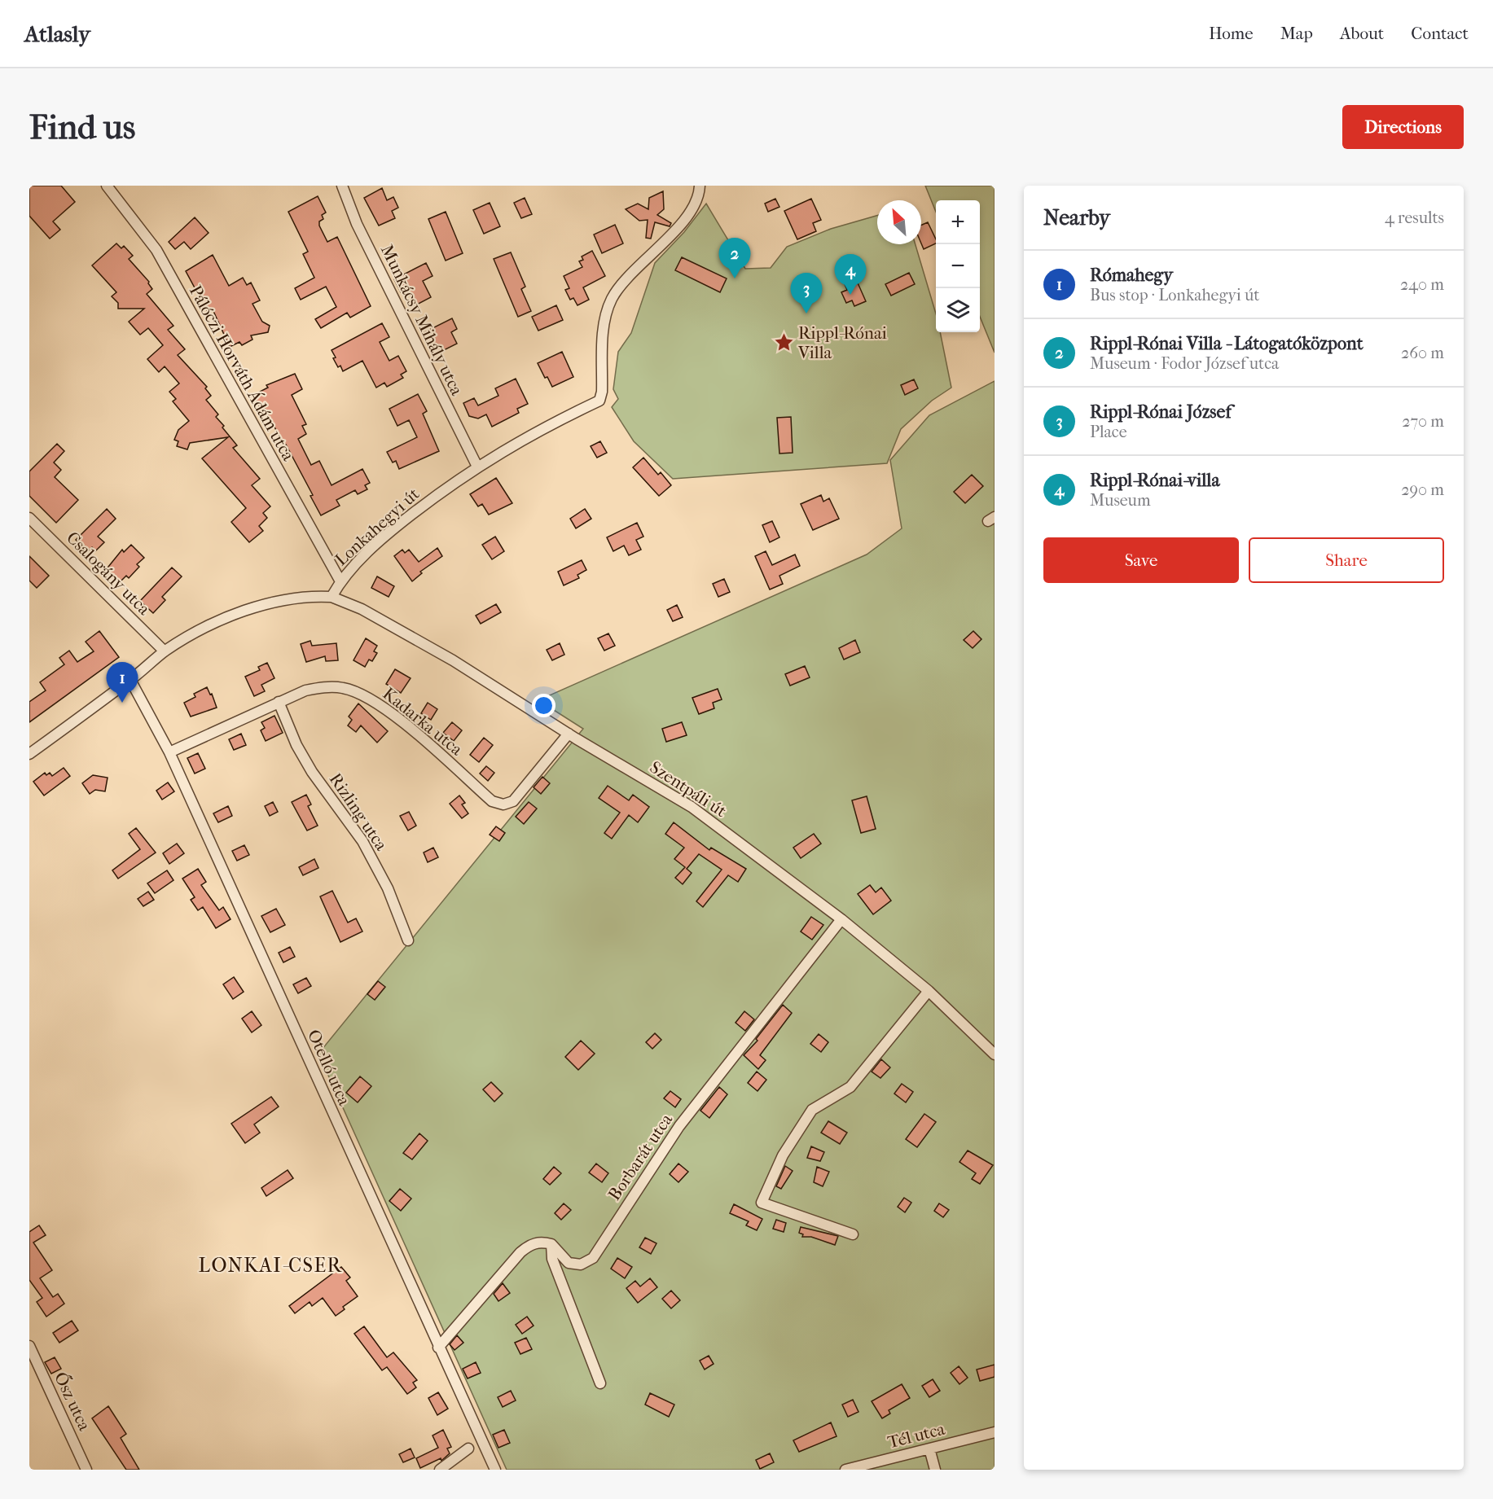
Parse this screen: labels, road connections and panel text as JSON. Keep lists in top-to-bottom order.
{
  "streets": {
    "street": [
      "Munkácsy Mihály utca",
      "Pálóczi Horváth Ádám utca",
      "Lonkahegyi út",
      "Csalogány utca",
      "Kadarka utca",
      "Szentpáli út",
      "Rizling utca",
      "Otelló utca",
      "Borbarát utca",
      "Ősz utca",
      "Tél utca"
    ]
  },
  "crossings": [
    ["Munkácsy Mihály utca", "Lonkahegyi út"],
    ["Pálóczi Horváth Ádám utca", "Lonkahegyi út"],
    ["Lonkahegyi út", "Szentpáli út"],
    ["Kadarka utca", "Szentpáli út"],
    ["Kadarka utca", "Rizling utca"],
    ["Kadarka utca", "Otelló utca"],
    ["Szentpáli út", "Borbarát utca"]
  ],
  "districts": ["LONKAI-CSER"],
  "places": {
    "place": ["Rippl-Rónai Villa"]
  },
  "north": "top left",
  "page": {
    "header": "Atlasly",
    "nav": [
      "Home",
      "Map",
      "About",
      "Contact"
    ],
    "buttons": [
      "Directions",
      ["Save", "Share"]
    ],
    "title": "Find us",
    "heading": ["Nearby", "4 results"],
    "map_buttons": ["+", "−"],
    "pins": [
      "2",
      "4",
      "3",
      "1"
    ],
    "list": [
      {
        "mark": "1",
        "name": "Rómahegy",
        "note": "Bus stop · Lonkahegyi út",
        "value": "240 m"
      },
      {
        "mark": "2",
        "name": "Rippl-Rónai Villa - Látogatóközpont",
        "note": "Museum · Fodor József utca",
        "value": "260 m"
      },
      {
        "mark": "3",
        "name": "Rippl-Rónai József",
        "note": "Place",
        "value": "270 m"
      },
      {
        "mark": "4",
        "name": "Rippl-Rónai-villa",
        "note": "Museum",
        "value": "290 m"
      }
    ]
  }
}
